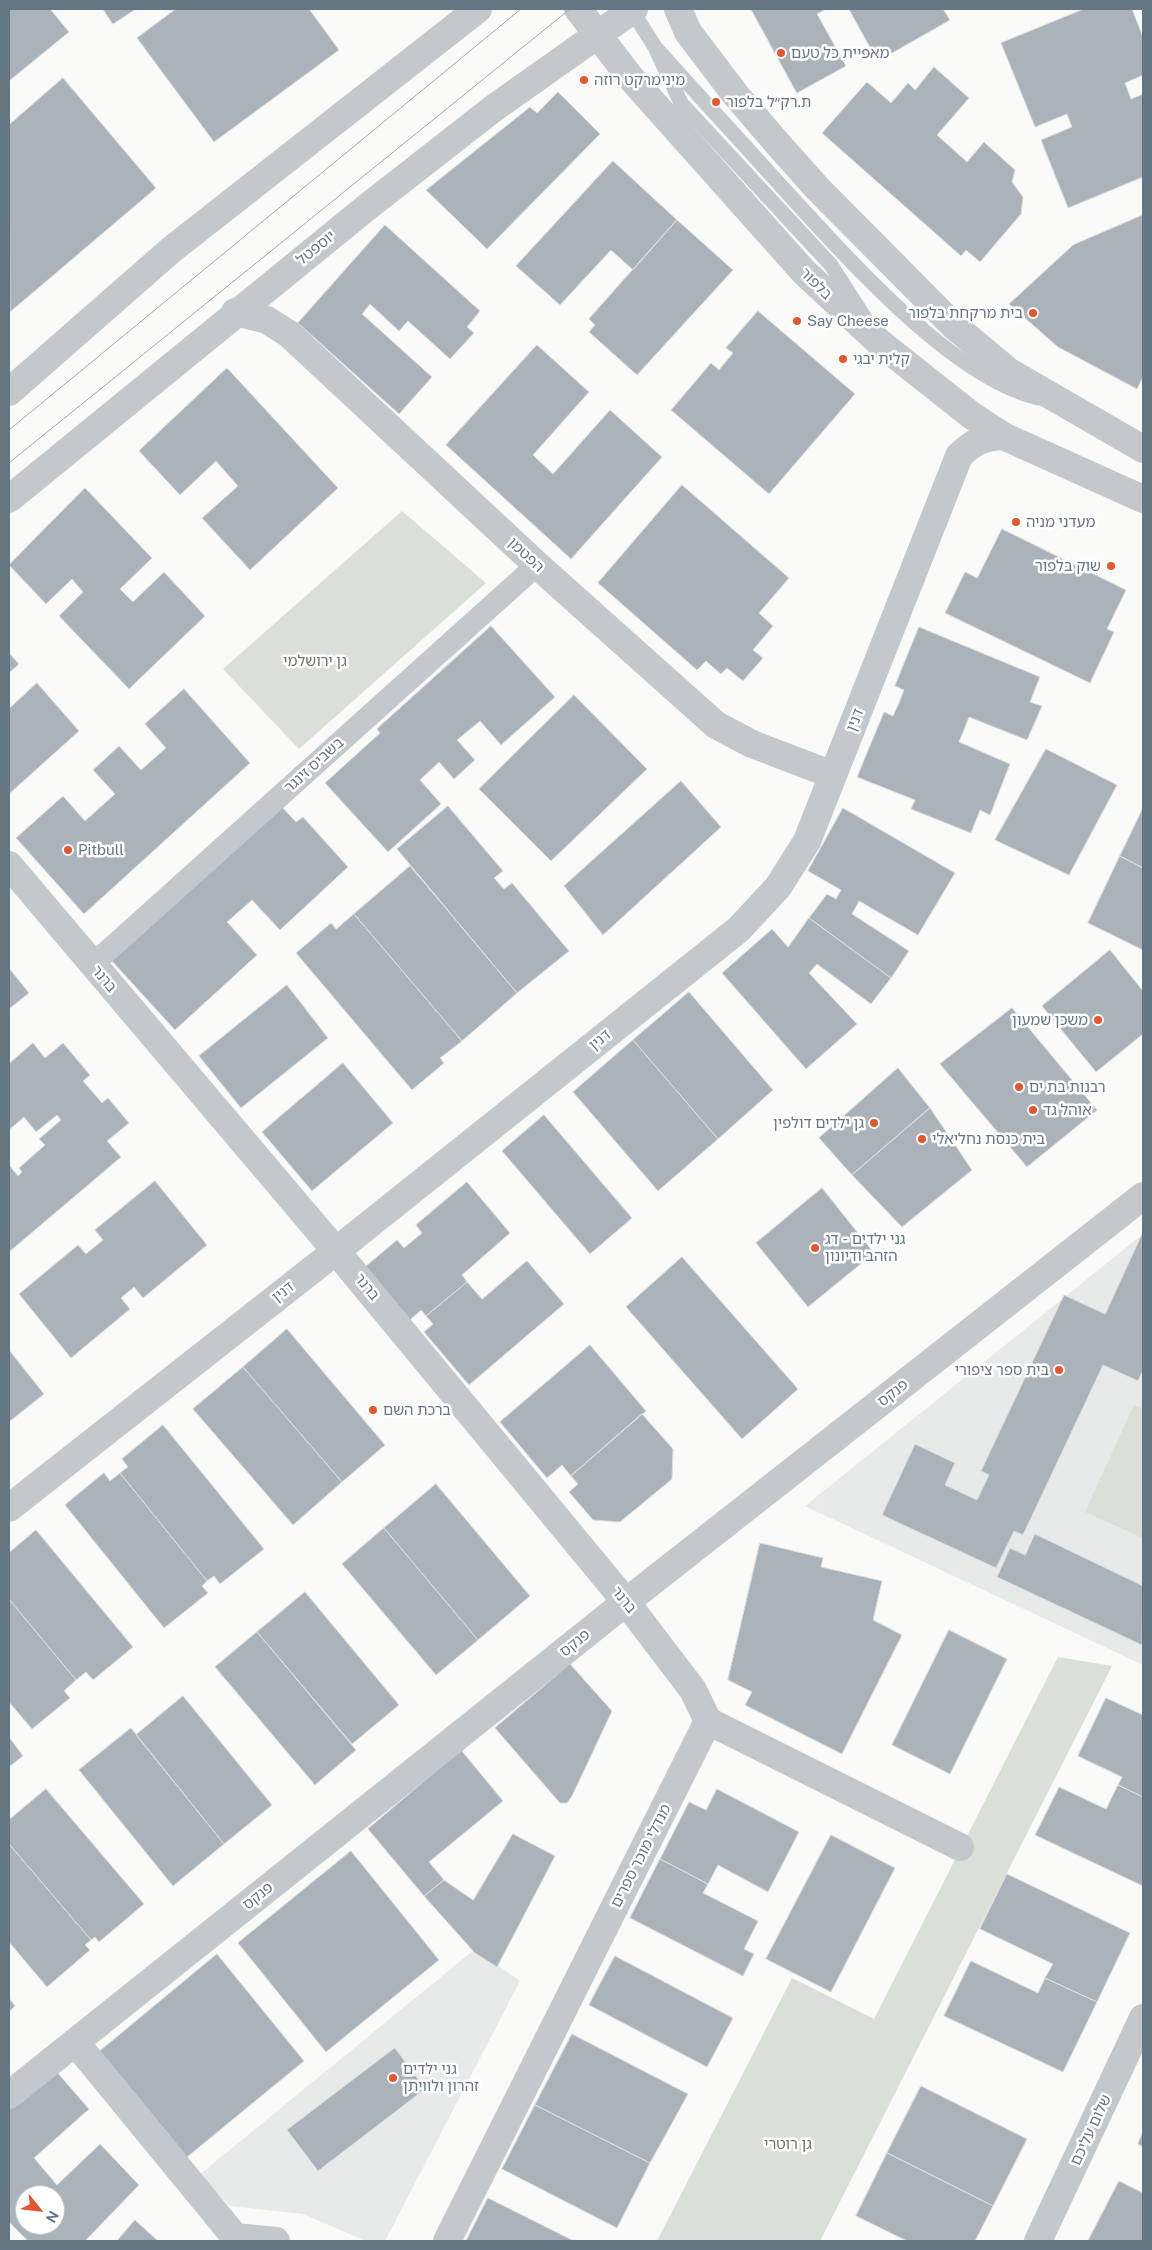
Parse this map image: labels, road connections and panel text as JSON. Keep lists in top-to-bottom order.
{
  "streets": {
    "street": [
      "יוספטל",
      "בלפור",
      "הפטמן",
      "דנין",
      "בשביס זינגר",
      "ברנר",
      "פנקס",
      "מנדלי מוכר ספרים",
      "שלום עליכם"
    ]
  },
  "crossings": [
    ["יוספטל", "בלפור"],
    ["יוספטל", "הפטמן"],
    ["בלפור", "דנין"],
    ["הפטמן", "דנין"],
    ["הפטמן", "בשביס זינגר"],
    ["דנין", "ברנר"],
    ["בשביס זינגר", "ברנר"],
    ["ברנר", "פנקס"],
    ["ברנר", "מנדלי מוכר ספרים"]
  ],
  "parks": ["גן ירושלמי", "גן רוטרי"],
  "places": [
    "מאפיית כל טעם",
    "מינימרקט רוזה",
    "ת.רק״ל בלפור",
    "בית מרקחת בלפור",
    "Say Cheese",
    "קלית יבגי",
    "מעדני מניה",
    "שוק בלפור",
    "Pitbull",
    "משכן שמעון",
    "רבנות בת ים",
    "אוהל גד",
    "גן ילדים דולפין",
    "בית כנסת נחליאלי",
    "גני ילדים - דג הזהב ודיונון",
    "בית ספר ציפורי",
    "ברכת השם",
    "גני ילדים זהרון ולוויתן"
  ],
  "north": "bottom right"
}
